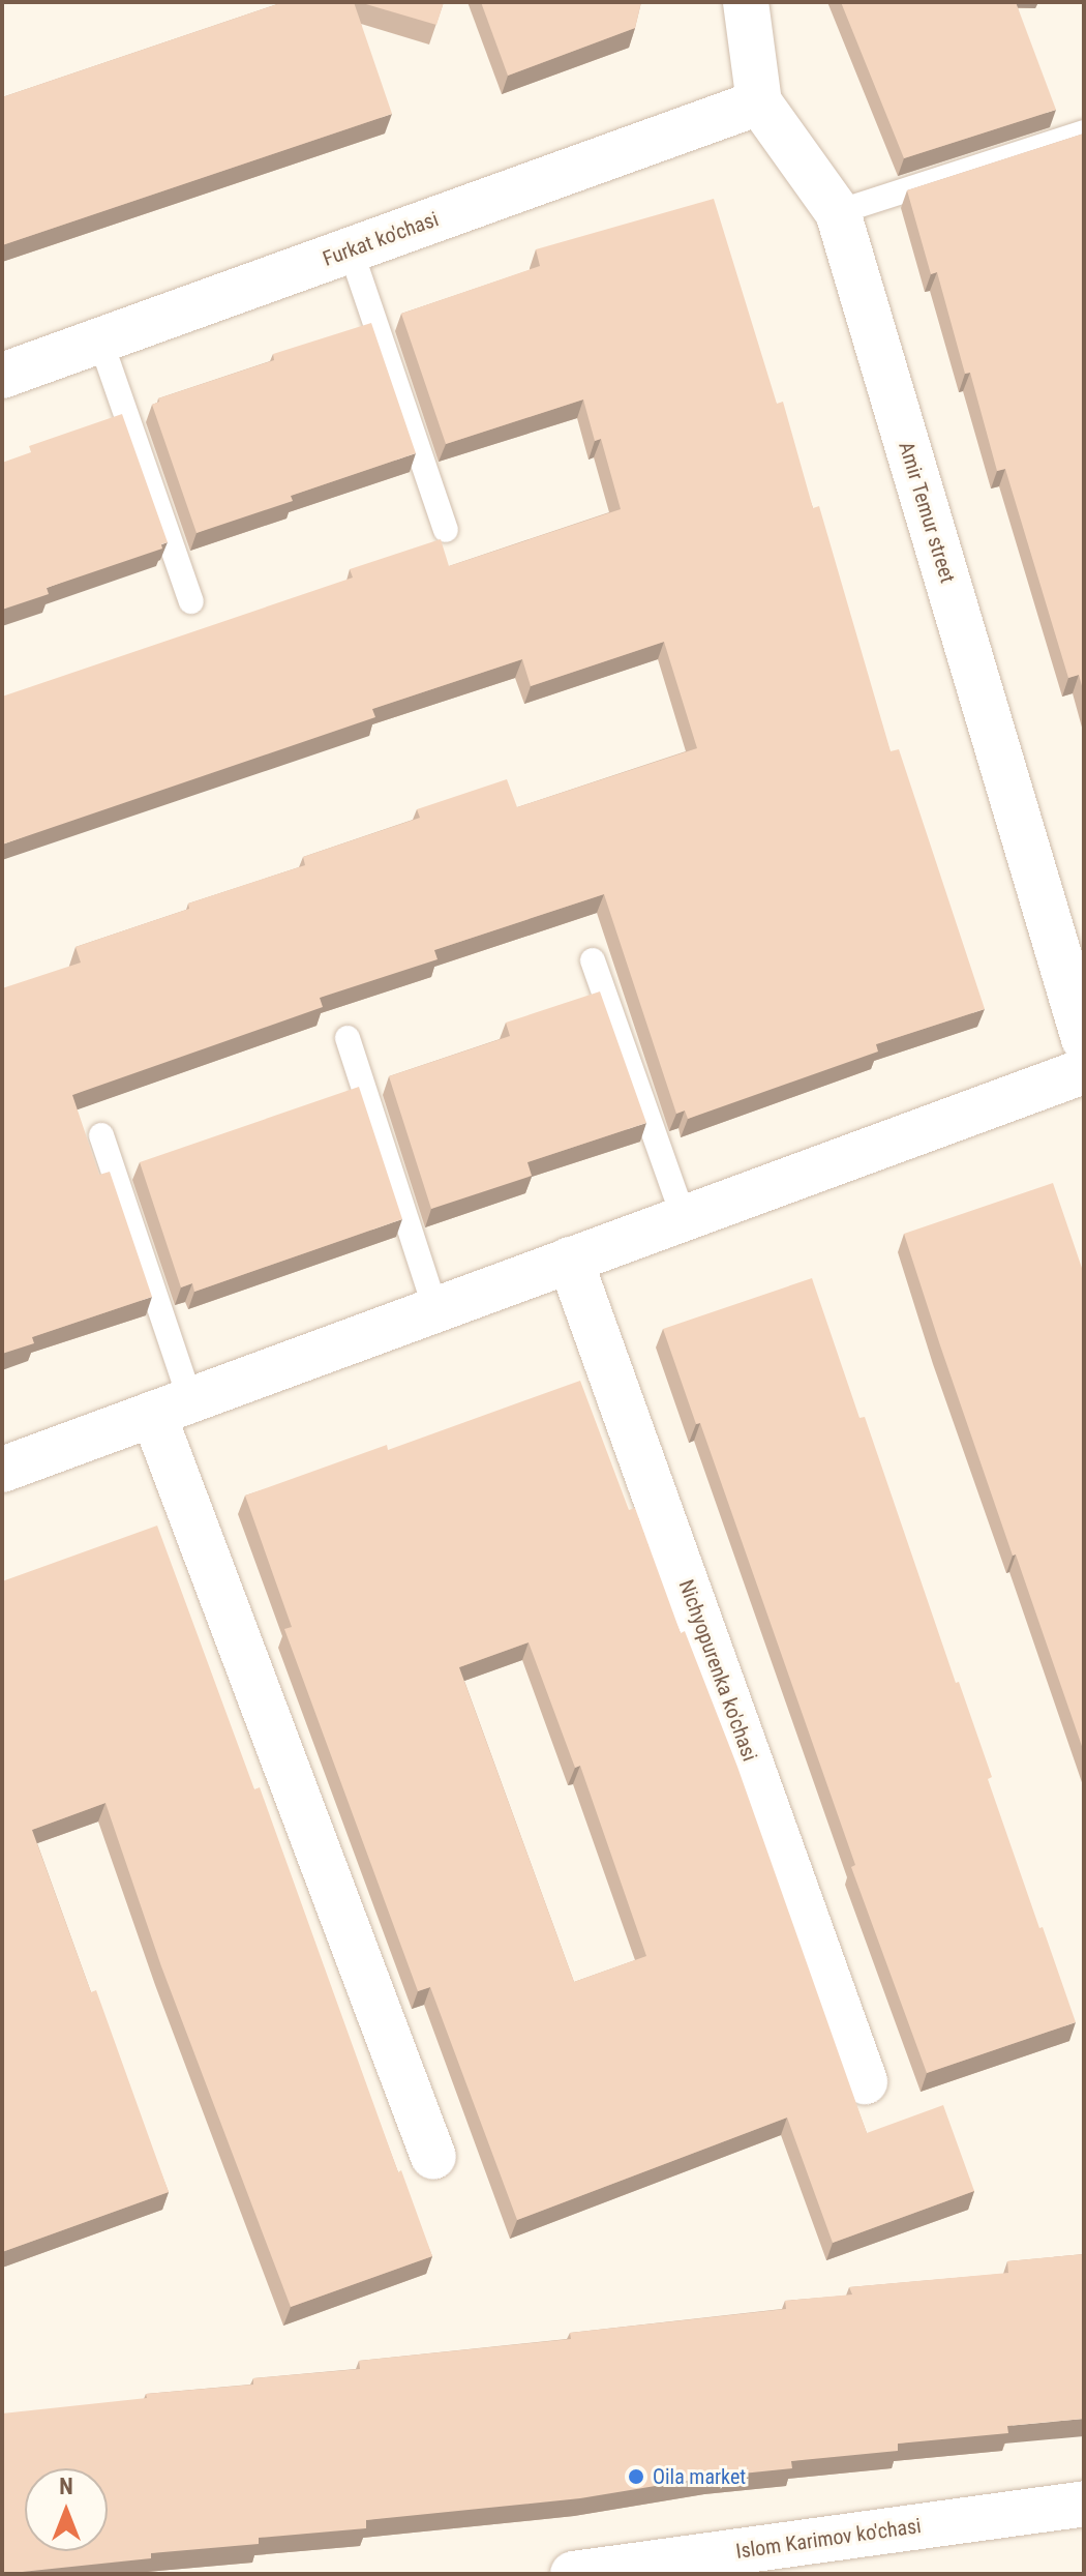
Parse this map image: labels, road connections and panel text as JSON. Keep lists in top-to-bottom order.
{
  "streets": {
    "street": [
      "Furkat ko'chasi",
      "Amir Temur street",
      "Nichyopurenka ko'chasi",
      "Islom Karimov ko'chasi"
    ]
  },
  "crossings": [
    ["Furkat ko'chasi", "Amir Temur street"]
  ],
  "places": ["Oila market"],
  "north": "top"
}
